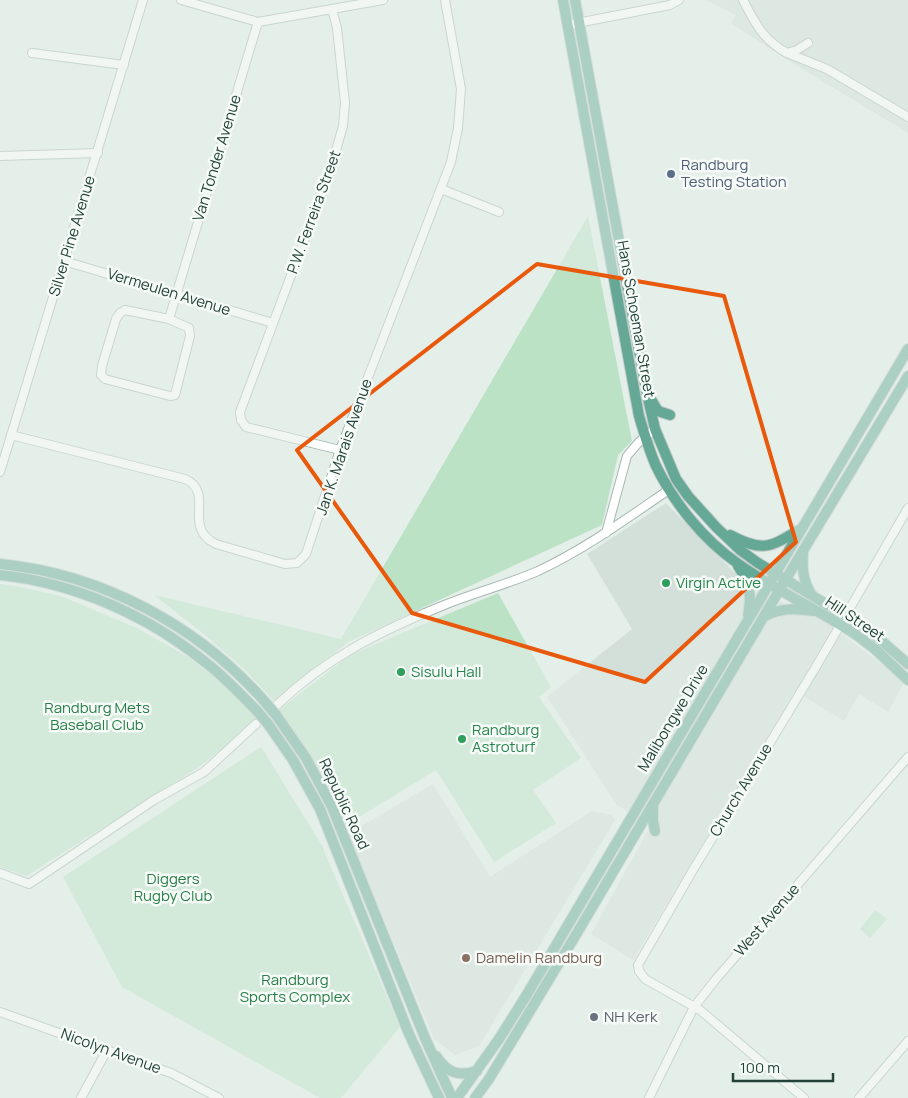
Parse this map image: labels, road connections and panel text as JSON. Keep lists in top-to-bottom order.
{
  "streets": {
    "main road": [
      "Hans Schoeman Street",
      "Hill Street",
      "Malibongwe Drive",
      "Republic Road"
    ],
    "street": [
      "Van Tonder Avenue",
      "P.W. Ferreira Street",
      "Silver Pine Avenue",
      "Vermeulen Avenue",
      "Jan K. Marais Avenue",
      "Church Avenue",
      "West Avenue",
      "Nicolyn Avenue"
    ]
  },
  "crossings": [
    ["Van Tonder Avenue", "Vermeulen Avenue"],
    ["P.W. Ferreira Street", "Vermeulen Avenue"],
    ["P.W. Ferreira Street", "Jan K. Marais Avenue"],
    ["Silver Pine Avenue", "Vermeulen Avenue"],
    ["Silver Pine Avenue", "Jan K. Marais Avenue"],
    ["Hans Schoeman Street", "Hill Street"],
    ["Hans Schoeman Street", "Malibongwe Drive"],
    ["Hill Street", "Malibongwe Drive"],
    ["Hill Street", "Church Avenue"],
    ["Church Avenue", "West Avenue"]
  ],
  "parks": ["Randburg Mets Baseball Club", "Diggers Rugby Club", "Randburg Sports Complex"],
  "places": [
    "Randburg Testing Station",
    "Virgin Active",
    "Sisulu Hall",
    "Randburg Astroturf",
    "Damelin Randburg",
    "NH Kerk"
  ],
  "scale_bar": "100 m"
}
